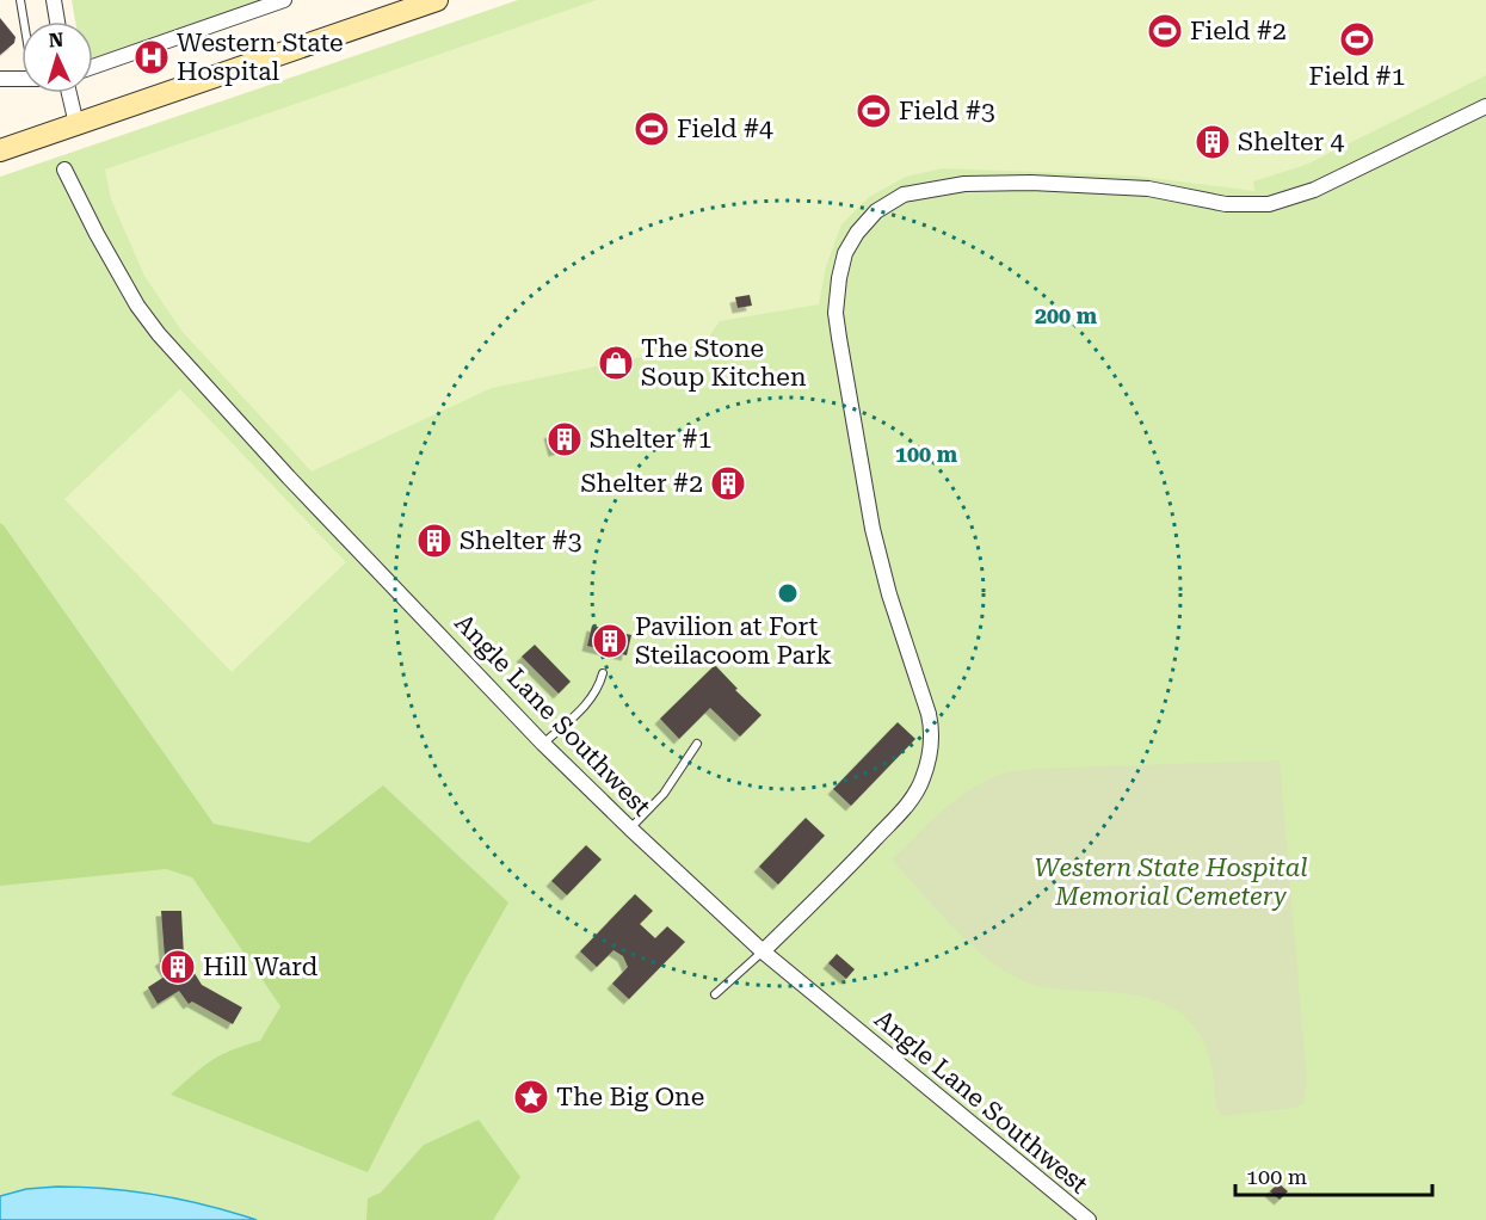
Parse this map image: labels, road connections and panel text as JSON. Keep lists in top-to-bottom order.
{
  "streets": {
    "street": ["Angle Lane Southwest"]
  },
  "parks": ["Western State Hospital Memorial Cemetery"],
  "places": {
    "sports": [
      "Field #2",
      "Field #1",
      "Field #3",
      "Field #4"
    ],
    "hospital": ["Western State Hospital"],
    "building": [
      "Shelter 4",
      "Shelter #1",
      "Shelter #2",
      "Shelter #3",
      "Pavilion at Fort Steilacoom Park",
      "Hill Ward"
    ],
    "shop": ["The Stone Soup Kitchen"],
    "place": ["The Big One"]
  },
  "scale_bar": "100 m",
  "north": "top",
  "rings": ["200 m", "100 m"]
}
